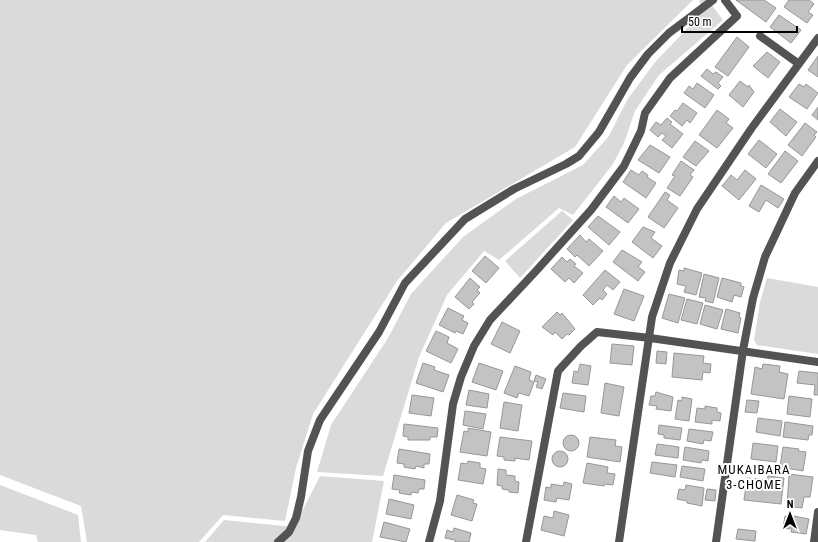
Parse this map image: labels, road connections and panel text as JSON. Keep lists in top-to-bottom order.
{
  "districts": ["MUKAIBARA 3-CHOME"],
  "scale_bar": "50 m",
  "north": "top"
}
